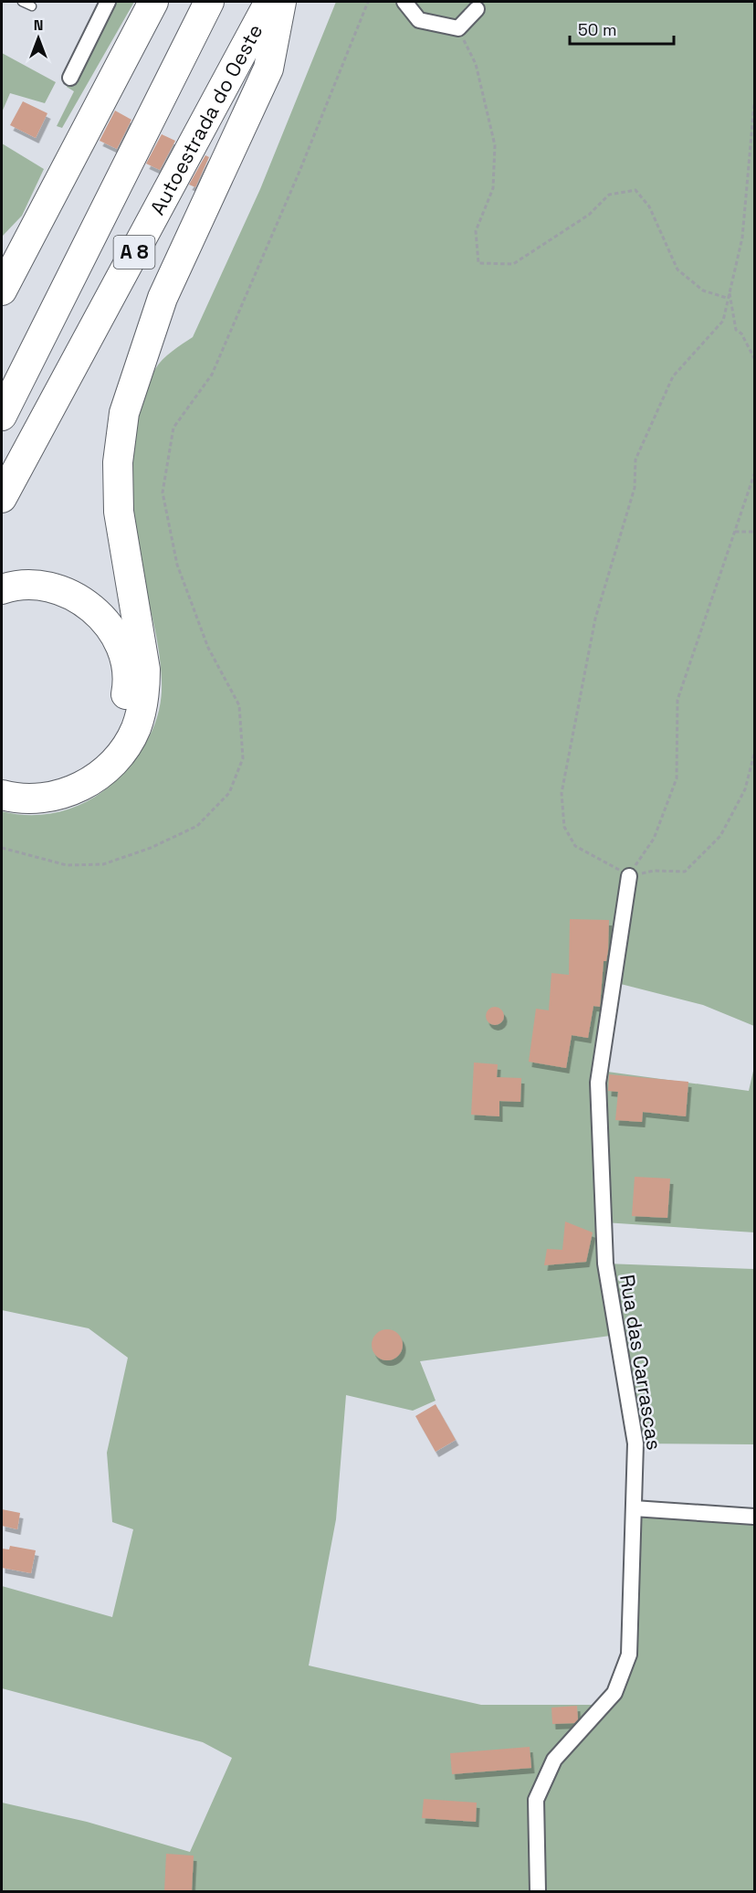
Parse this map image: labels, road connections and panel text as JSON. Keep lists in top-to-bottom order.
{
  "streets": {
    "highway": ["Autoestrada do Oeste", "A 8"],
    "street": ["Rua das Carrascas"]
  },
  "scale_bar": "50 m",
  "north": "top"
}
